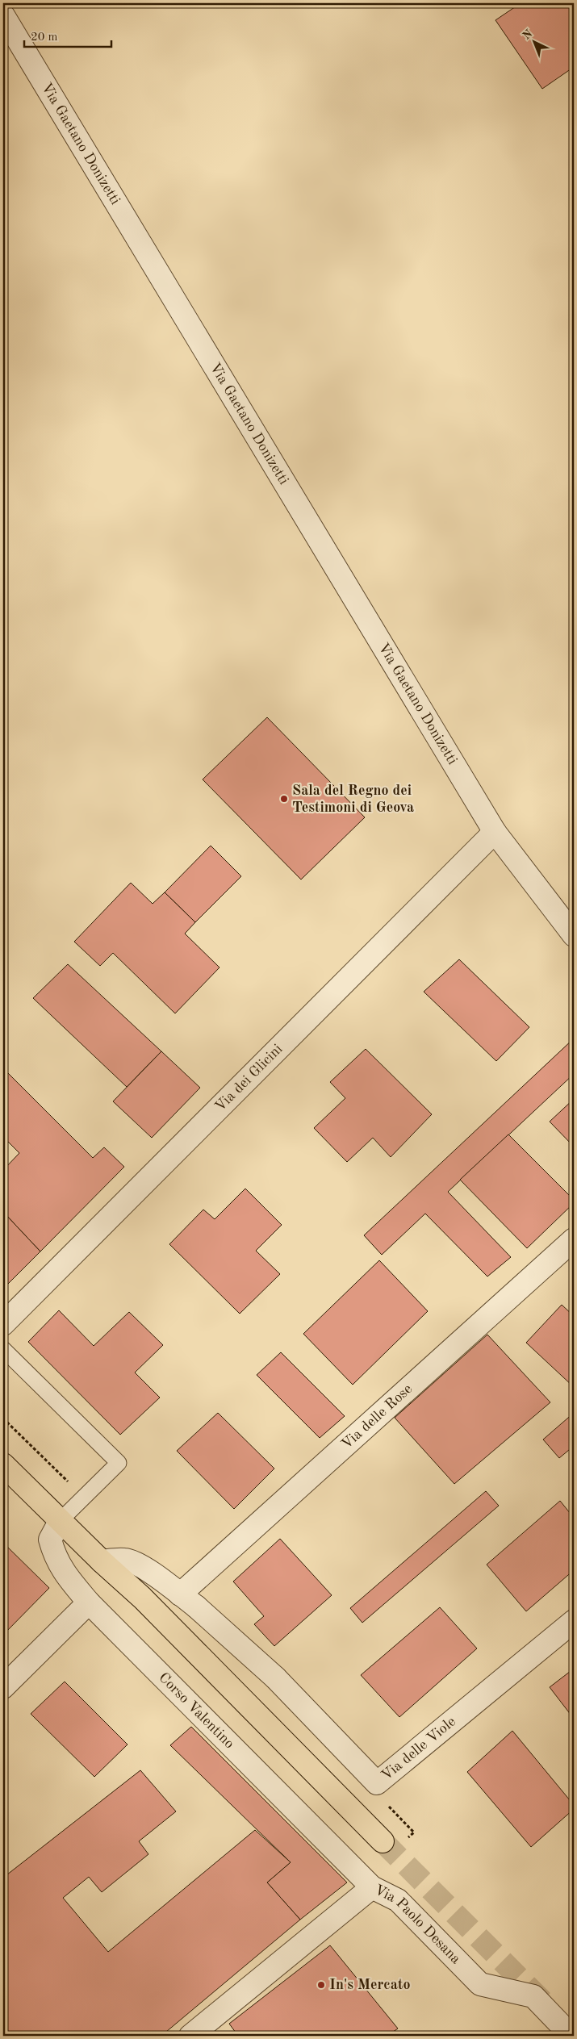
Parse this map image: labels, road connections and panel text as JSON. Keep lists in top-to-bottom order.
{
  "streets": {
    "street": [
      "Via Gaetano Donizetti",
      "Via dei Glicini",
      "Via delle Rose",
      "Corso Valentino",
      "Via delle Viole",
      "Via Paolo Desana"
    ]
  },
  "crossings": [
    ["Via Gaetano Donizetti", "Via dei Glicini"],
    ["Via delle Rose", "Via delle Viole"],
    ["Corso Valentino", "Via Paolo Desana"]
  ],
  "places": ["Sala del Regno dei Testimoni di Geova", "In's Mercato"],
  "scale_bar": "20 m",
  "north": "top left"
}
